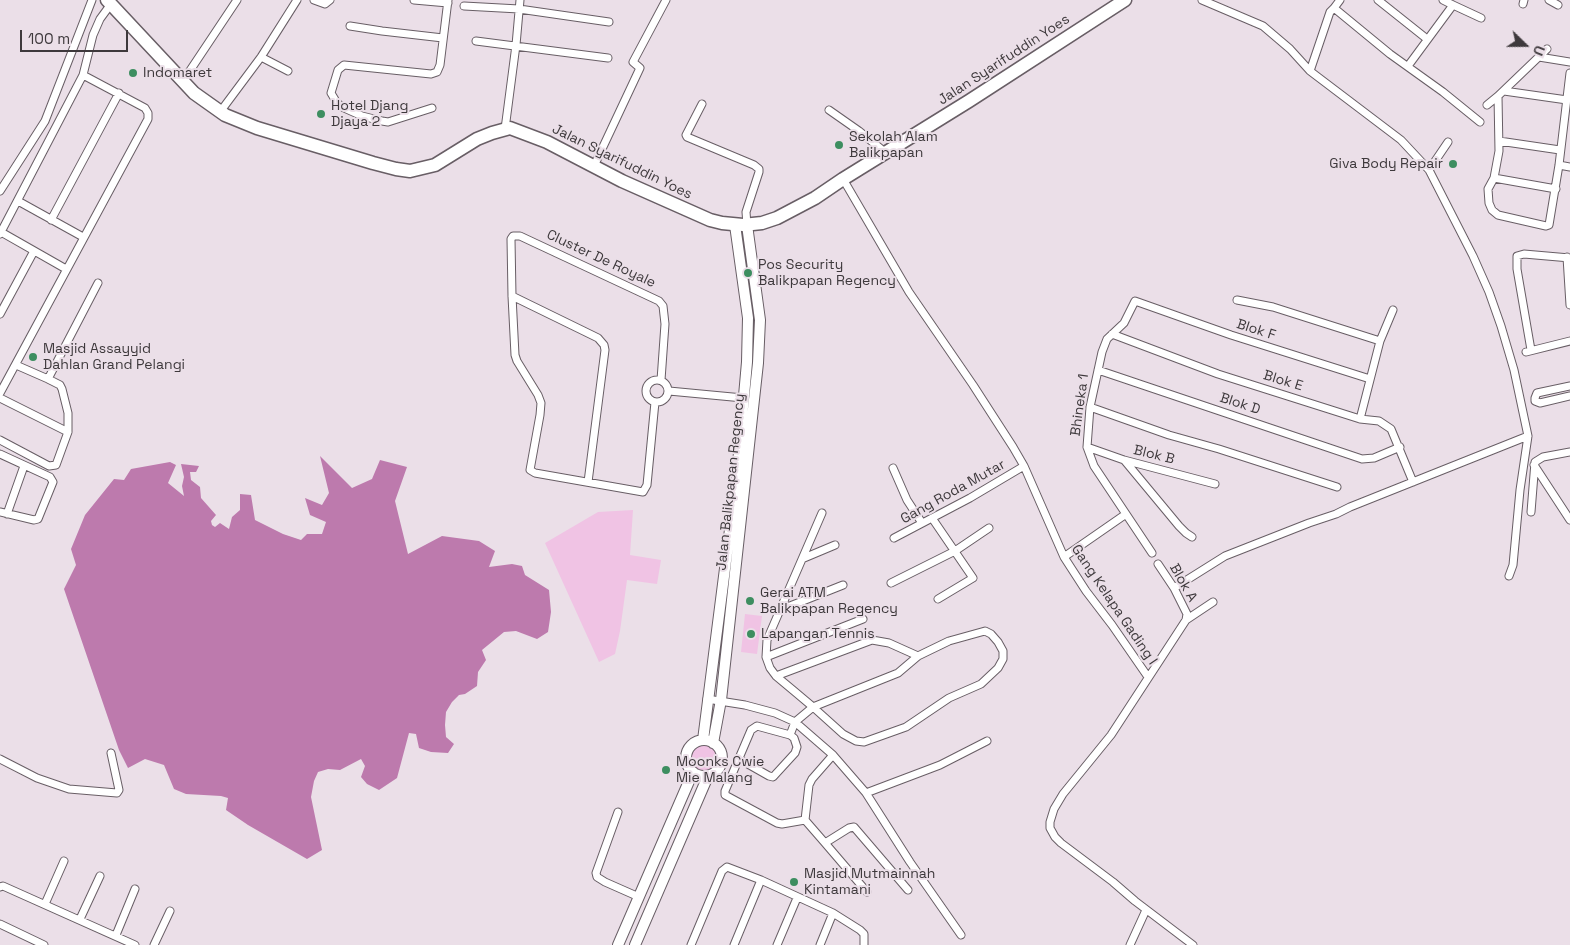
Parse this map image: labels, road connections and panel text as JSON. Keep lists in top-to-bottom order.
{
  "streets": {
    "highway": ["Jalan Syarifuddin Yoes"],
    "street": [
      "Cluster De Royale",
      "Blok F",
      "Blok E",
      "Blok D",
      "Bhineka 1",
      "Blok B",
      "Jalan Balikpapan Regency",
      "Gang Roda Mutar",
      "Blok A",
      "Gang Kelapa Gading I"
    ]
  },
  "crossings": [
    ["Jalan Syarifuddin Yoes", "Jalan Balikpapan Regency"],
    ["Jalan Syarifuddin Yoes", "Gang Kelapa Gading I"],
    ["Blok F", "Bhineka 1"],
    ["Blok E", "Blok D"],
    ["Blok E", "Bhineka 1"],
    ["Blok D", "Bhineka 1"],
    ["Bhineka 1", "Blok B"],
    ["Gang Roda Mutar", "Gang Kelapa Gading I"]
  ],
  "places": [
    "Indomaret",
    "Hotel Djang Djaya 2",
    "Sekolah Alam Balikpapan",
    "Giva Body Repair",
    "Pos Security Balikpapan Regency",
    "Masjid Assayyid Dahlan Grand Pelangi",
    "Gerai ATM Balikpapan Regency",
    "Lapangan Tennis",
    "Moonks Cwie Mie Malang",
    "Masjid Mutmainnah Kintamani"
  ],
  "scale_bar": "100 m",
  "north": "right"
}
